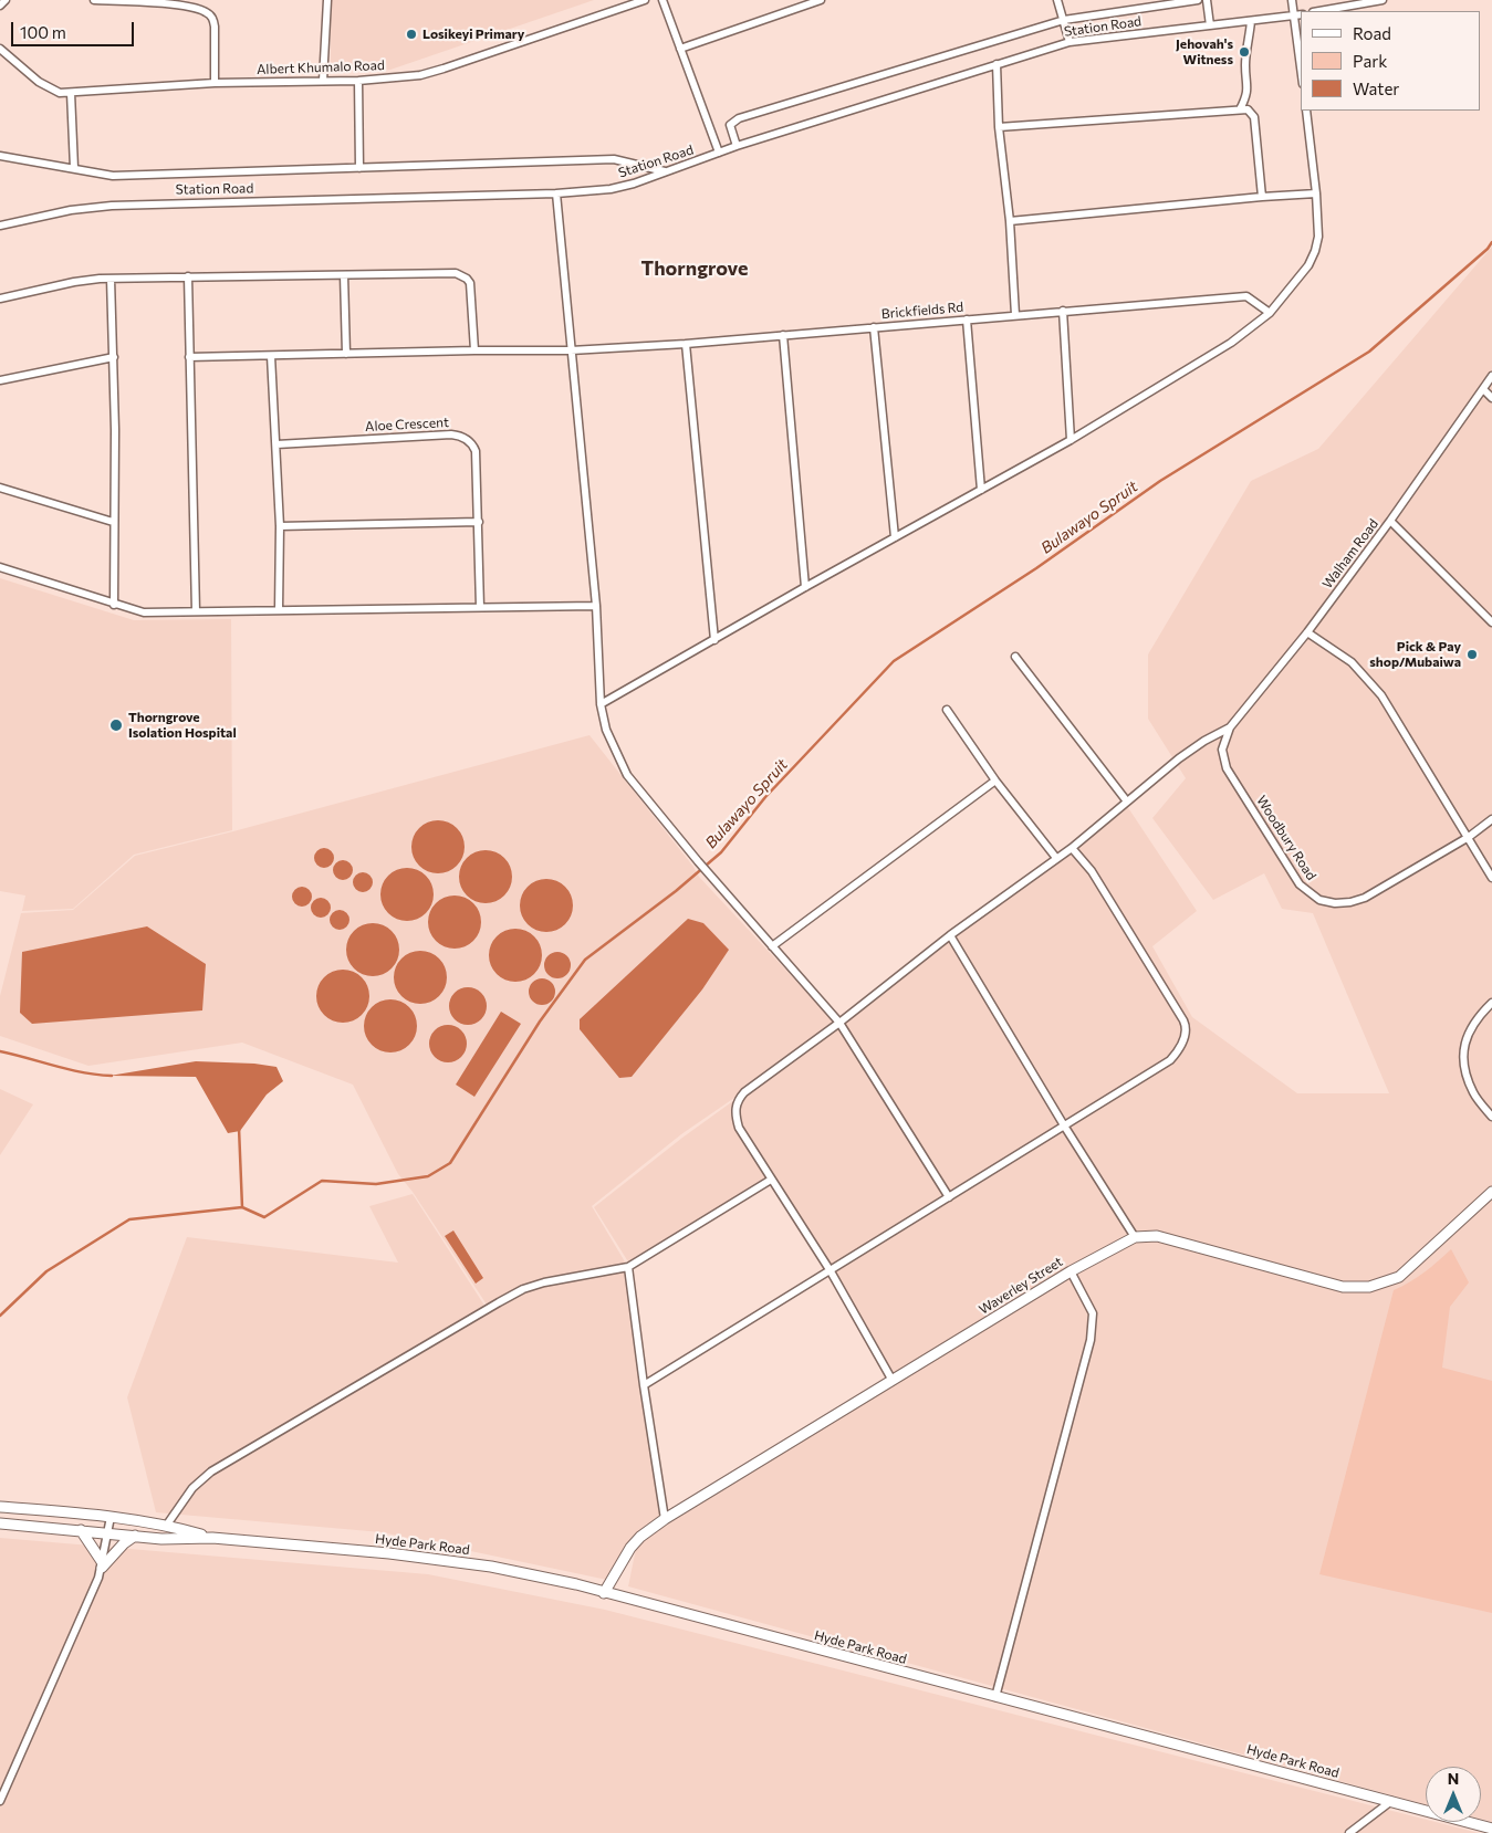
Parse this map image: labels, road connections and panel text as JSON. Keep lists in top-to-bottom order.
{
  "streets": {
    "street": [
      "Station Road",
      "Albert Khumalo Road",
      "Brickfields Rd",
      "Aloe Crescent",
      "Walham Road",
      "Woodbury Road",
      "Waverley Street",
      "Hyde Park Road"
    ]
  },
  "crossings": [
    ["Walham Road", "Woodbury Road"],
    ["Waverley Street", "Hyde Park Road"]
  ],
  "districts": ["Thorngrove"],
  "water": ["Bulawayo Spruit"],
  "places": [
    "Losikeyi Primary",
    "Jehovah's Witness",
    "Pick & Pay shop/Mubaiwa",
    "Thorngrove Isolation Hospital"
  ],
  "legend": ["Road", "Park", "Water"],
  "scale_bar": "100 m",
  "north": "top"
}
